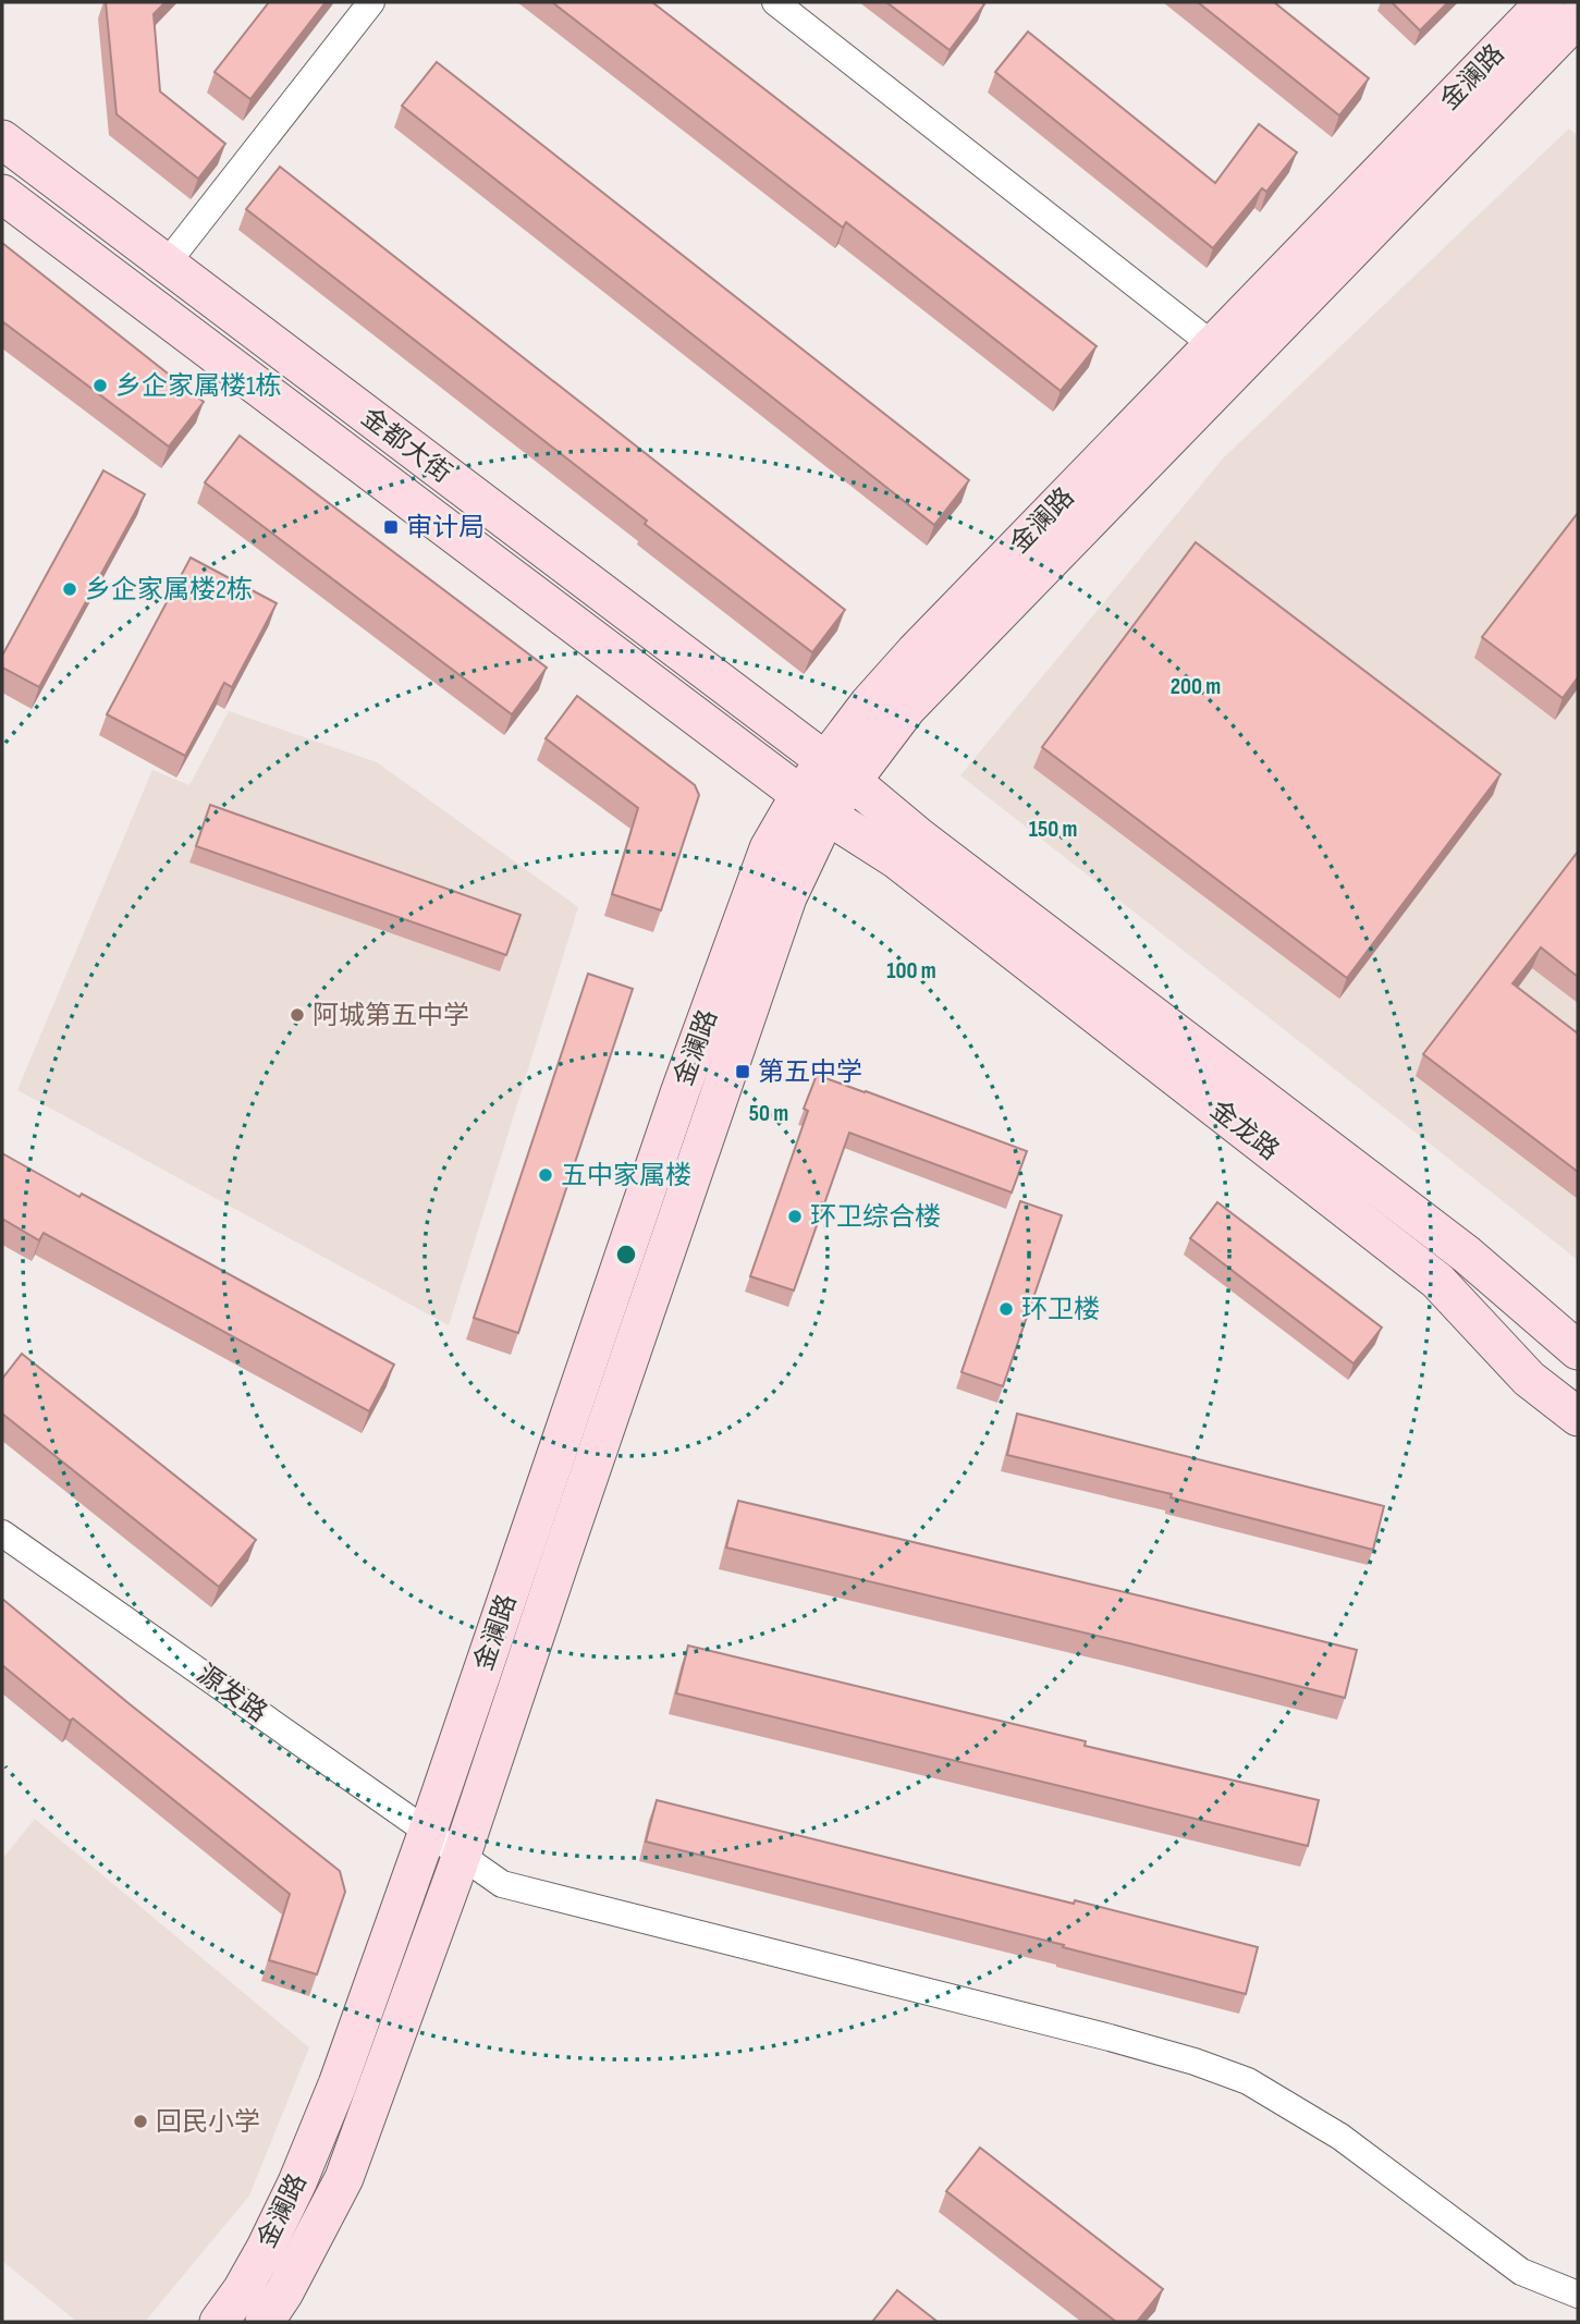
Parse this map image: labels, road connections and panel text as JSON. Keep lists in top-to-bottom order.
{
  "streets": {
    "street": [
      "金澜路",
      "金都大街",
      "金龙路",
      "源发路"
    ]
  },
  "crossings": [
    ["金澜路", "金都大街"],
    ["金澜路", "源发路"],
    ["金都大街", "金龙路"]
  ],
  "places": {
    "other": [
      "乡企家属楼1栋",
      "乡企家属楼2栋",
      "阿城第五中学",
      "五中家属楼",
      "环卫综合楼",
      "环卫楼",
      "回民小学"
    ],
    "transit": ["审计局", "第五中学"]
  },
  "rings": [
    "200 m",
    "150 m",
    "100 m",
    "50 m"
  ]
}
